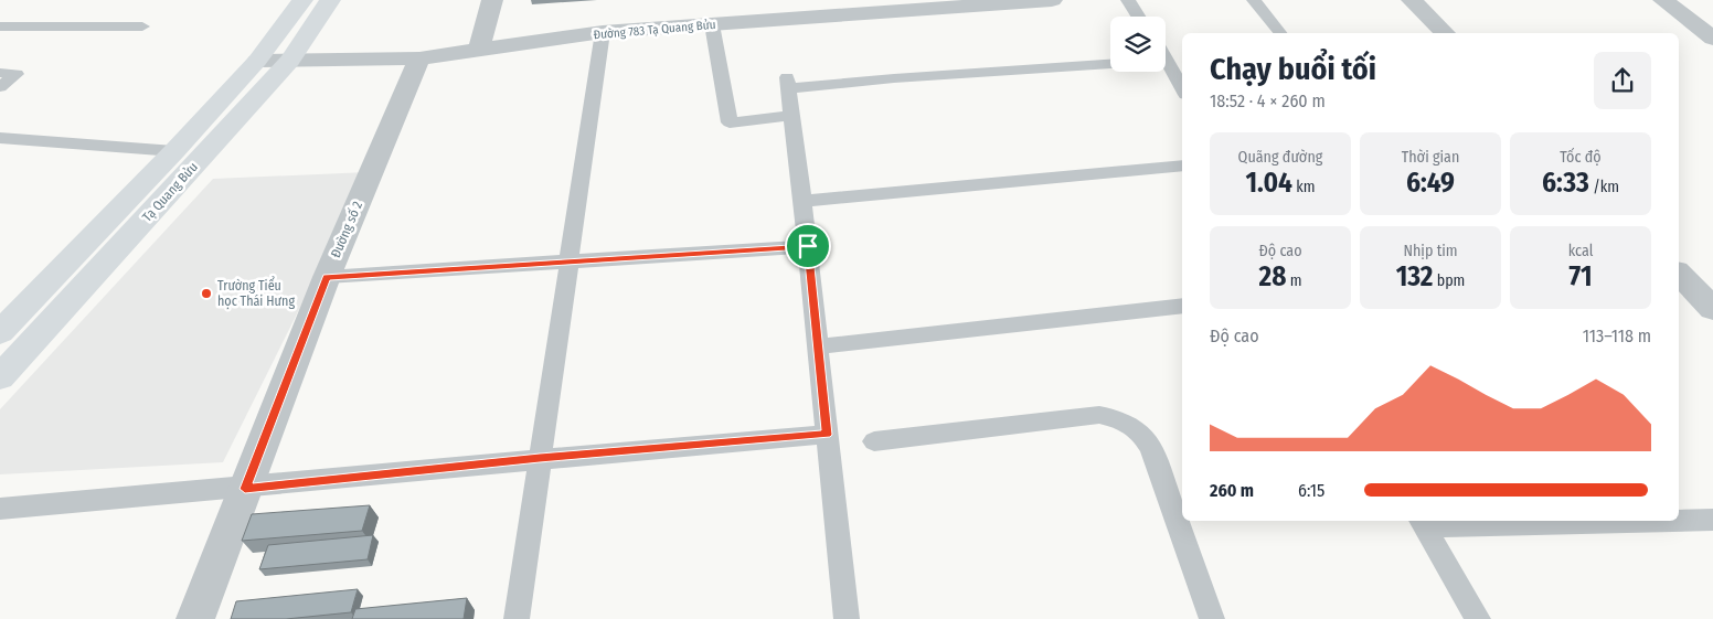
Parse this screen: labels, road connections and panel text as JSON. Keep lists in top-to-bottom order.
{
  "streets": {
    "main road": ["Tạ Quang Bửu"],
    "street": ["Đường 783 Tạ Quang Bửu", "Đường số 2"]
  },
  "crossings": [
    ["Đường 783 Tạ Quang Bửu", "Tạ Quang Bửu"],
    ["Đường 783 Tạ Quang Bửu", "Đường số 2"]
  ],
  "places": ["Trường Tiểu học Thái Hưng"],
  "page": {
    "heading": ["Chạy buổi tối", "18:52 · 4 × 260 m"],
    "stats": [
      ["Quãng đường", "1.04 km"],
      ["Thời gian", "6:49"],
      ["Tốc độ", "6:33 /km"],
      ["Độ cao", "28 m"],
      ["Nhịp tim", "132 bpm"],
      ["kcal", "71"]
    ],
    "chart": ["Độ cao", "113–118 m"],
    "list": [
      {
        "name": "260 m",
        "note": "6:15"
      }
    ]
  }
}
